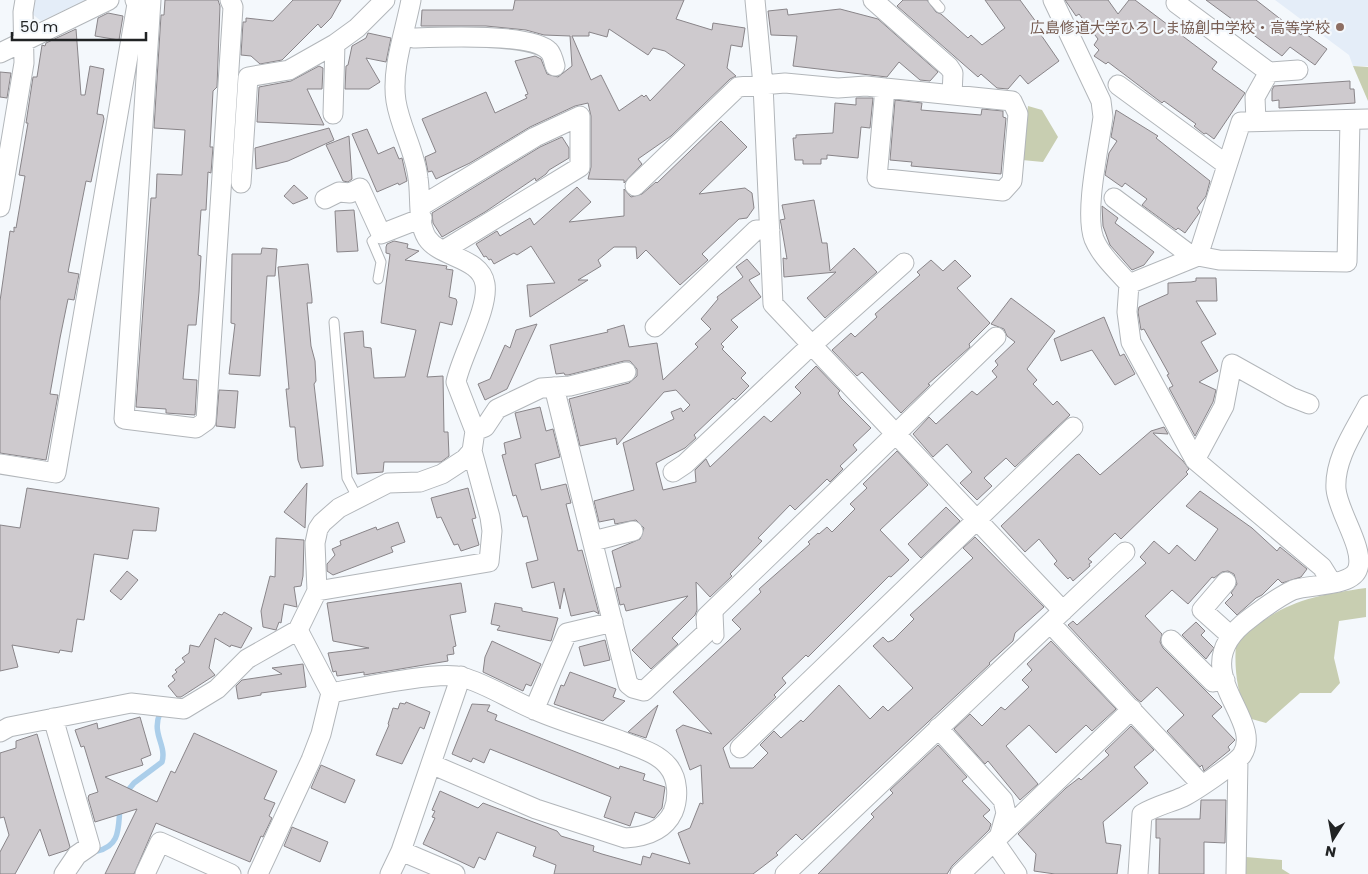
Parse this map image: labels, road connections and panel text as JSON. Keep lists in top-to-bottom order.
{
  "places": ["広島修道大学ひろしま協創中学校・高等学校"],
  "scale_bar": "50 m",
  "north": "bottom"
}
